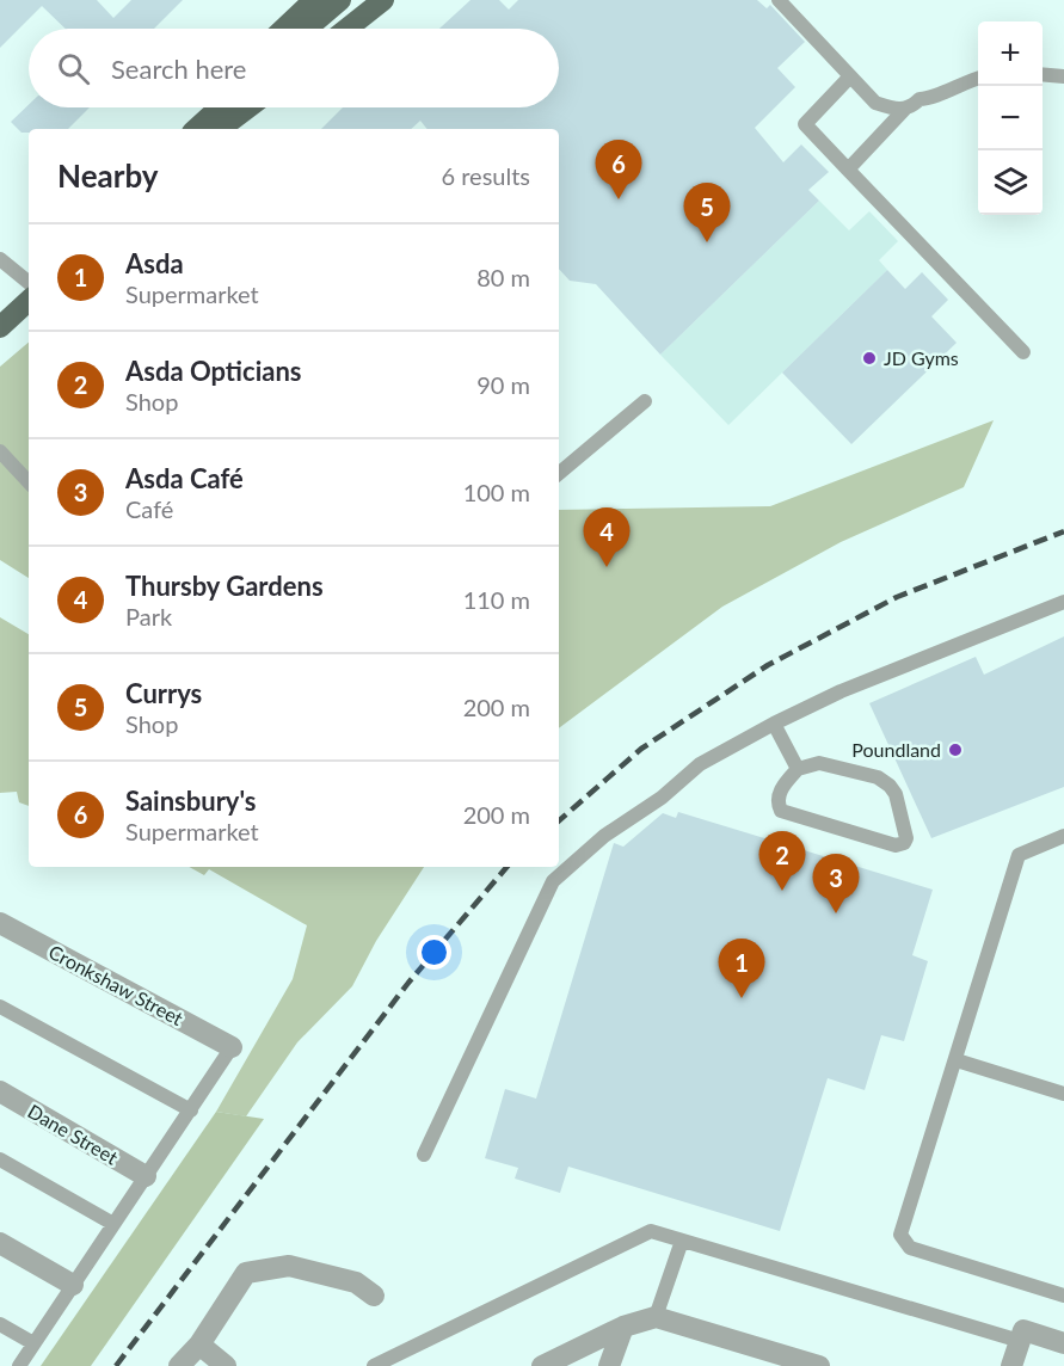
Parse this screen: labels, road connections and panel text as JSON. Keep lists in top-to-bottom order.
{
  "streets": {
    "street": ["Cronkshaw Street", "Dane Street"]
  },
  "places": ["JD Gyms", "Poundland"],
  "page": {
    "map_buttons": ["+", "−"],
    "search": "Search here",
    "heading": ["Nearby", "6 results"],
    "pins": [
      "6",
      "5",
      "4",
      "2",
      "3",
      "1"
    ],
    "list": [
      {
        "mark": "1",
        "name": "Asda",
        "note": "Supermarket",
        "value": "80 m"
      },
      {
        "mark": "2",
        "name": "Asda Opticians",
        "note": "Shop",
        "value": "90 m"
      },
      {
        "mark": "3",
        "name": "Asda Café",
        "note": "Café",
        "value": "100 m"
      },
      {
        "mark": "4",
        "name": "Thursby Gardens",
        "note": "Park",
        "value": "110 m"
      },
      {
        "mark": "5",
        "name": "Currys",
        "note": "Shop",
        "value": "200 m"
      },
      {
        "mark": "6",
        "name": "Sainsbury's",
        "note": "Supermarket",
        "value": "200 m"
      }
    ]
  }
}
